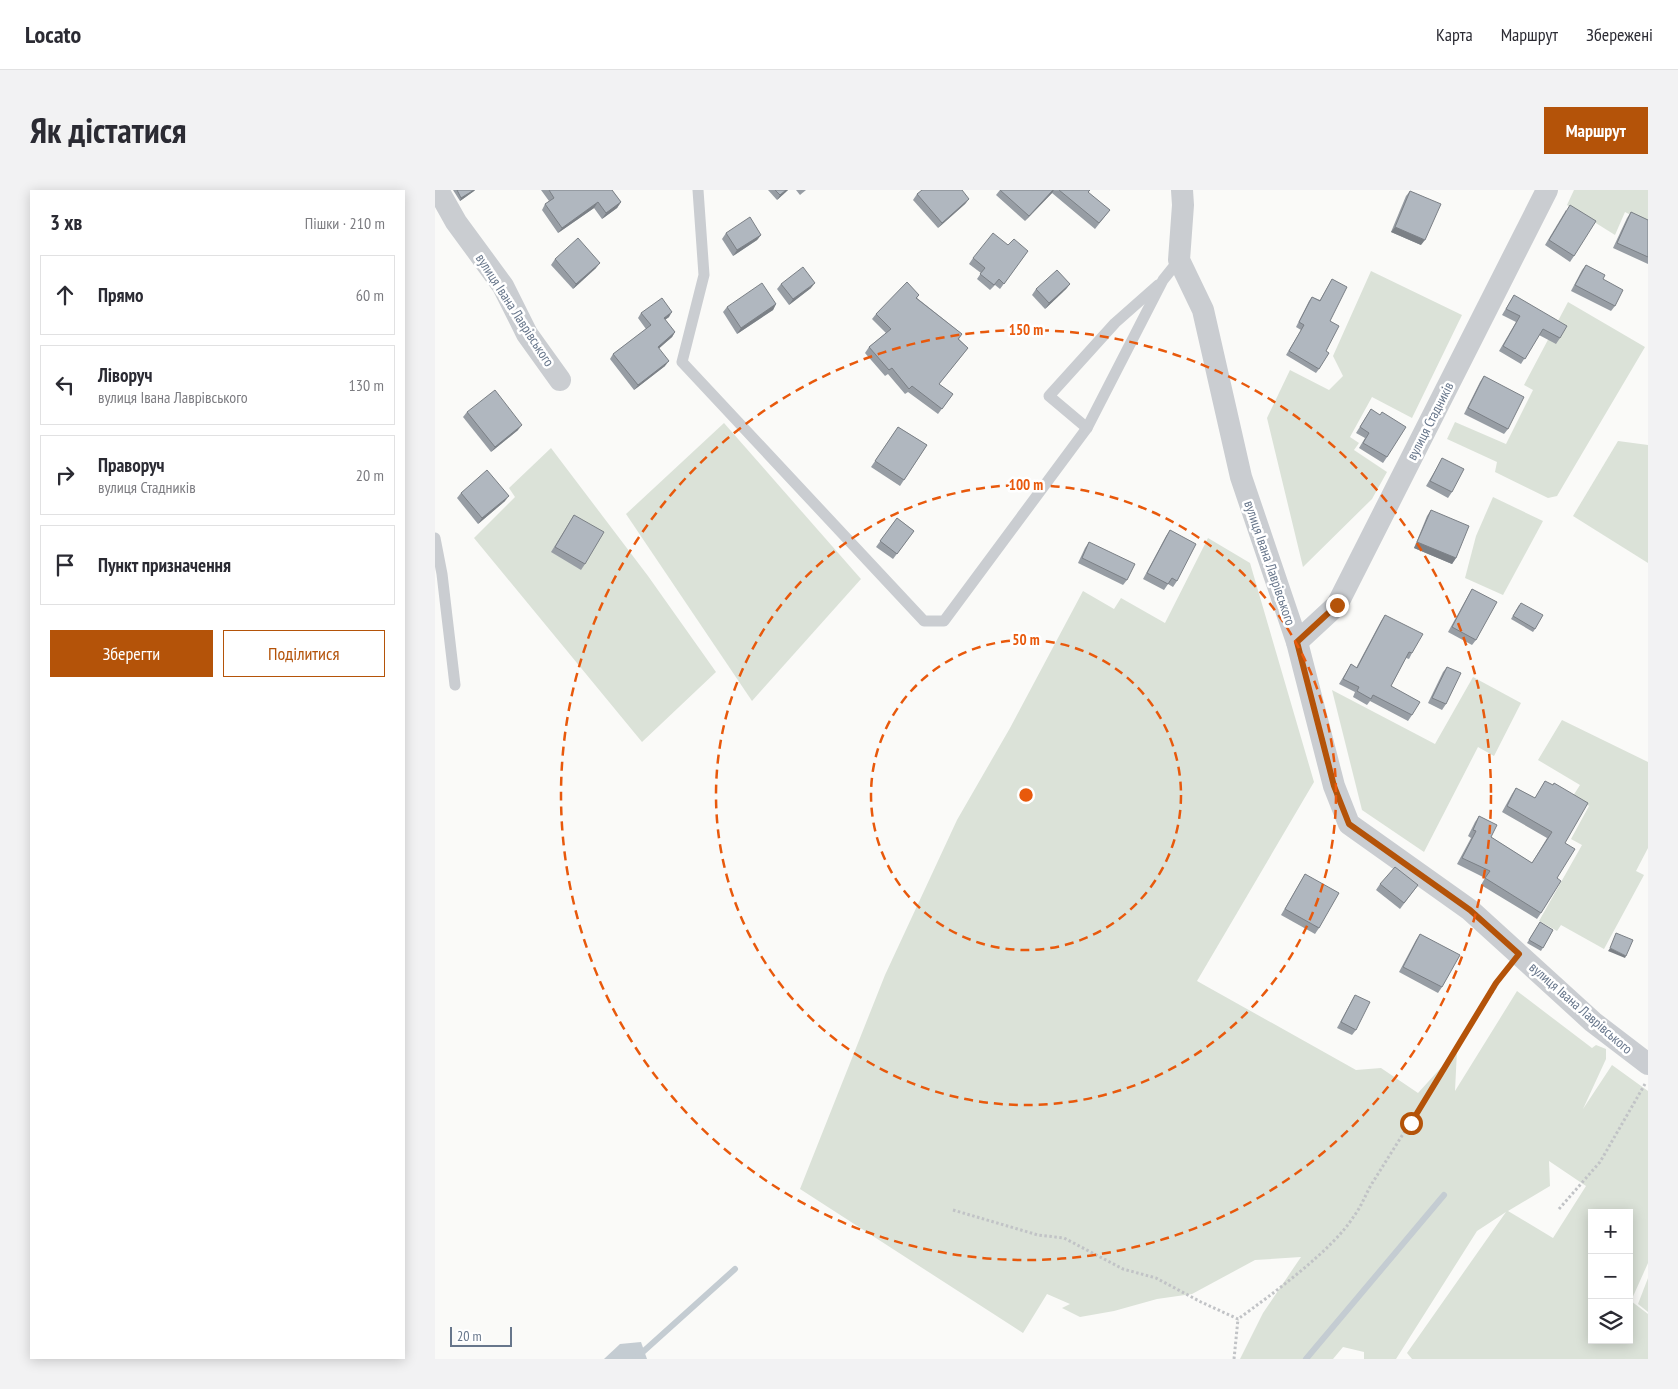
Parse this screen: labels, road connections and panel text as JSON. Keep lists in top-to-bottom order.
{
  "streets": {
    "street": ["вулиця Івана Лаврівського", "вулиця Стадників"]
  },
  "crossings": [
    ["вулиця Івана Лаврівського", "вулиця Стадників"]
  ],
  "scale_bar": "20 m",
  "page": {
    "header": "Locato",
    "nav": ["Карта", "Маршрут", "Збережені"],
    "title": "Як дістатися",
    "buttons": [
      "Маршрут",
      ["Зберегти", "Поділитися"]
    ],
    "heading": ["3 хв", "Пішки · 210 m"],
    "list": [
      ["Прямо", "60 m"],
      ["Ліворуч", "вулиця Івана Лаврівського", "130 m"],
      ["Праворуч", "вулиця Стадників", "20 m"],
      "Пункт призначення"
    ],
    "map_buttons": ["+", "−"],
    "scale": "20 m"
  },
  "rings": ["150 m", "100 m", "50 m"]
}
